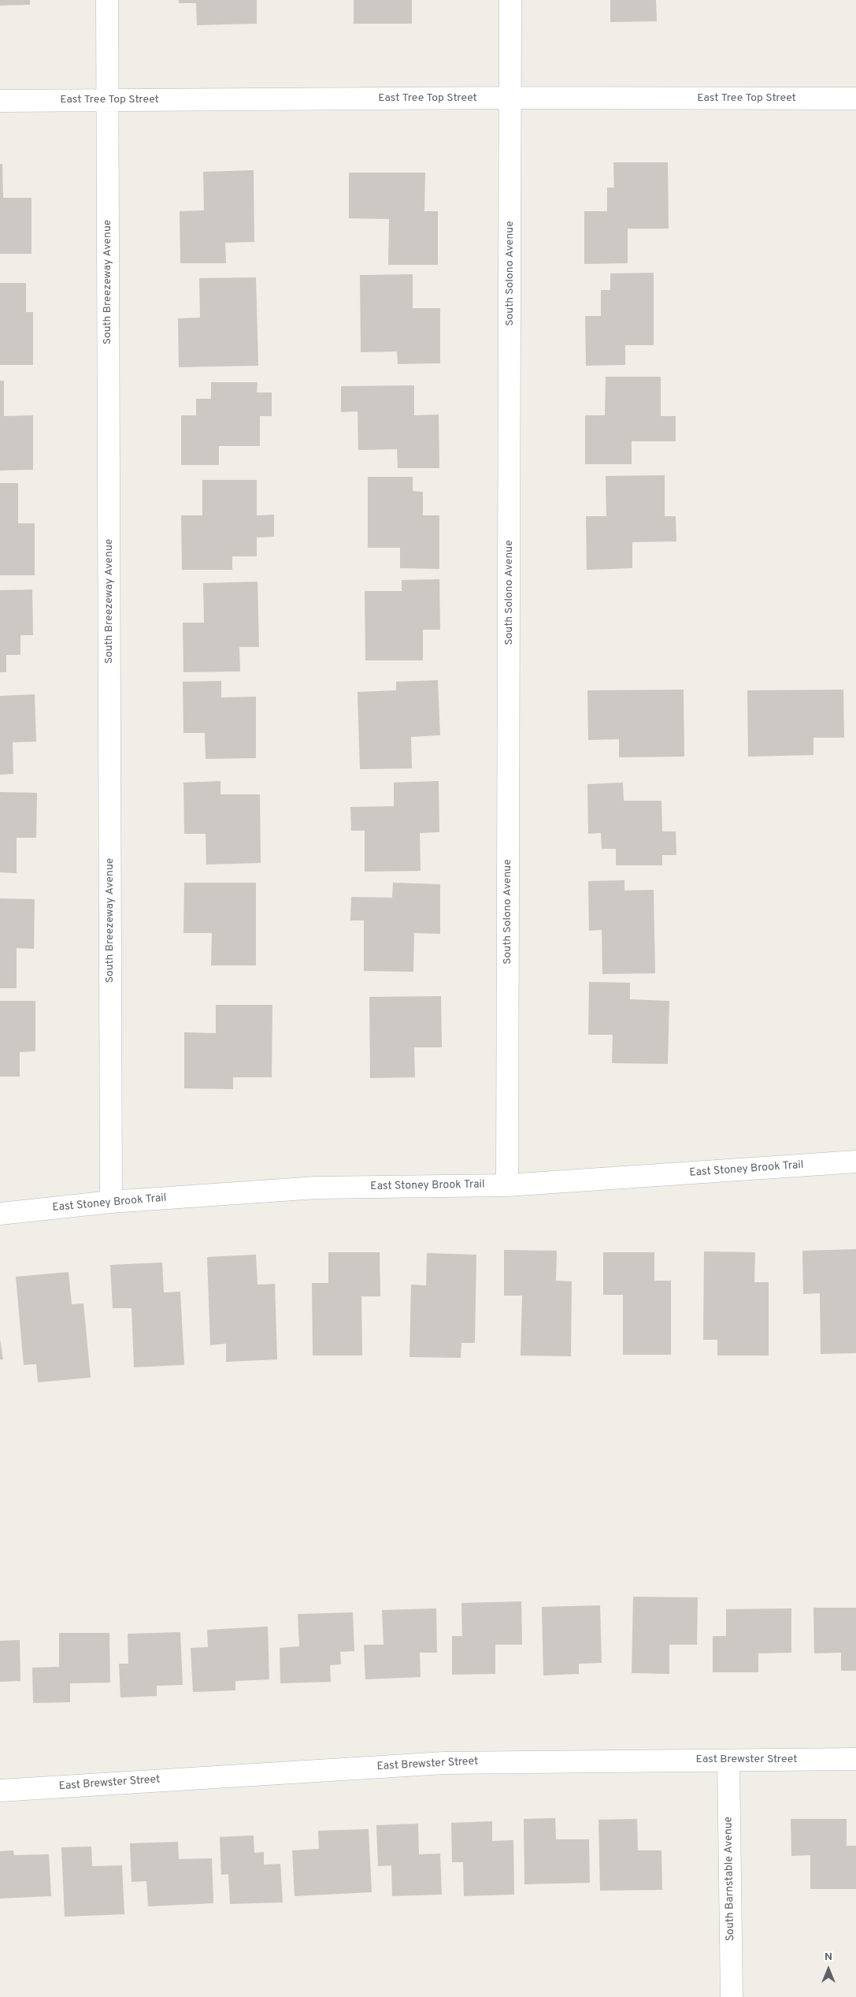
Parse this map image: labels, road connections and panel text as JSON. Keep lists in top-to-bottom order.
{
  "streets": {
    "street": [
      "East Tree Top Street",
      "South Solono Avenue",
      "South Breezeway Avenue",
      "East Stoney Brook Trail",
      "East Brewster Street",
      "South Barnstable Avenue"
    ]
  },
  "crossings": [
    ["East Tree Top Street", "South Solono Avenue"],
    ["East Tree Top Street", "South Breezeway Avenue"],
    ["South Solono Avenue", "East Stoney Brook Trail"],
    ["South Breezeway Avenue", "East Stoney Brook Trail"],
    ["East Brewster Street", "South Barnstable Avenue"]
  ],
  "north": "top"
}
